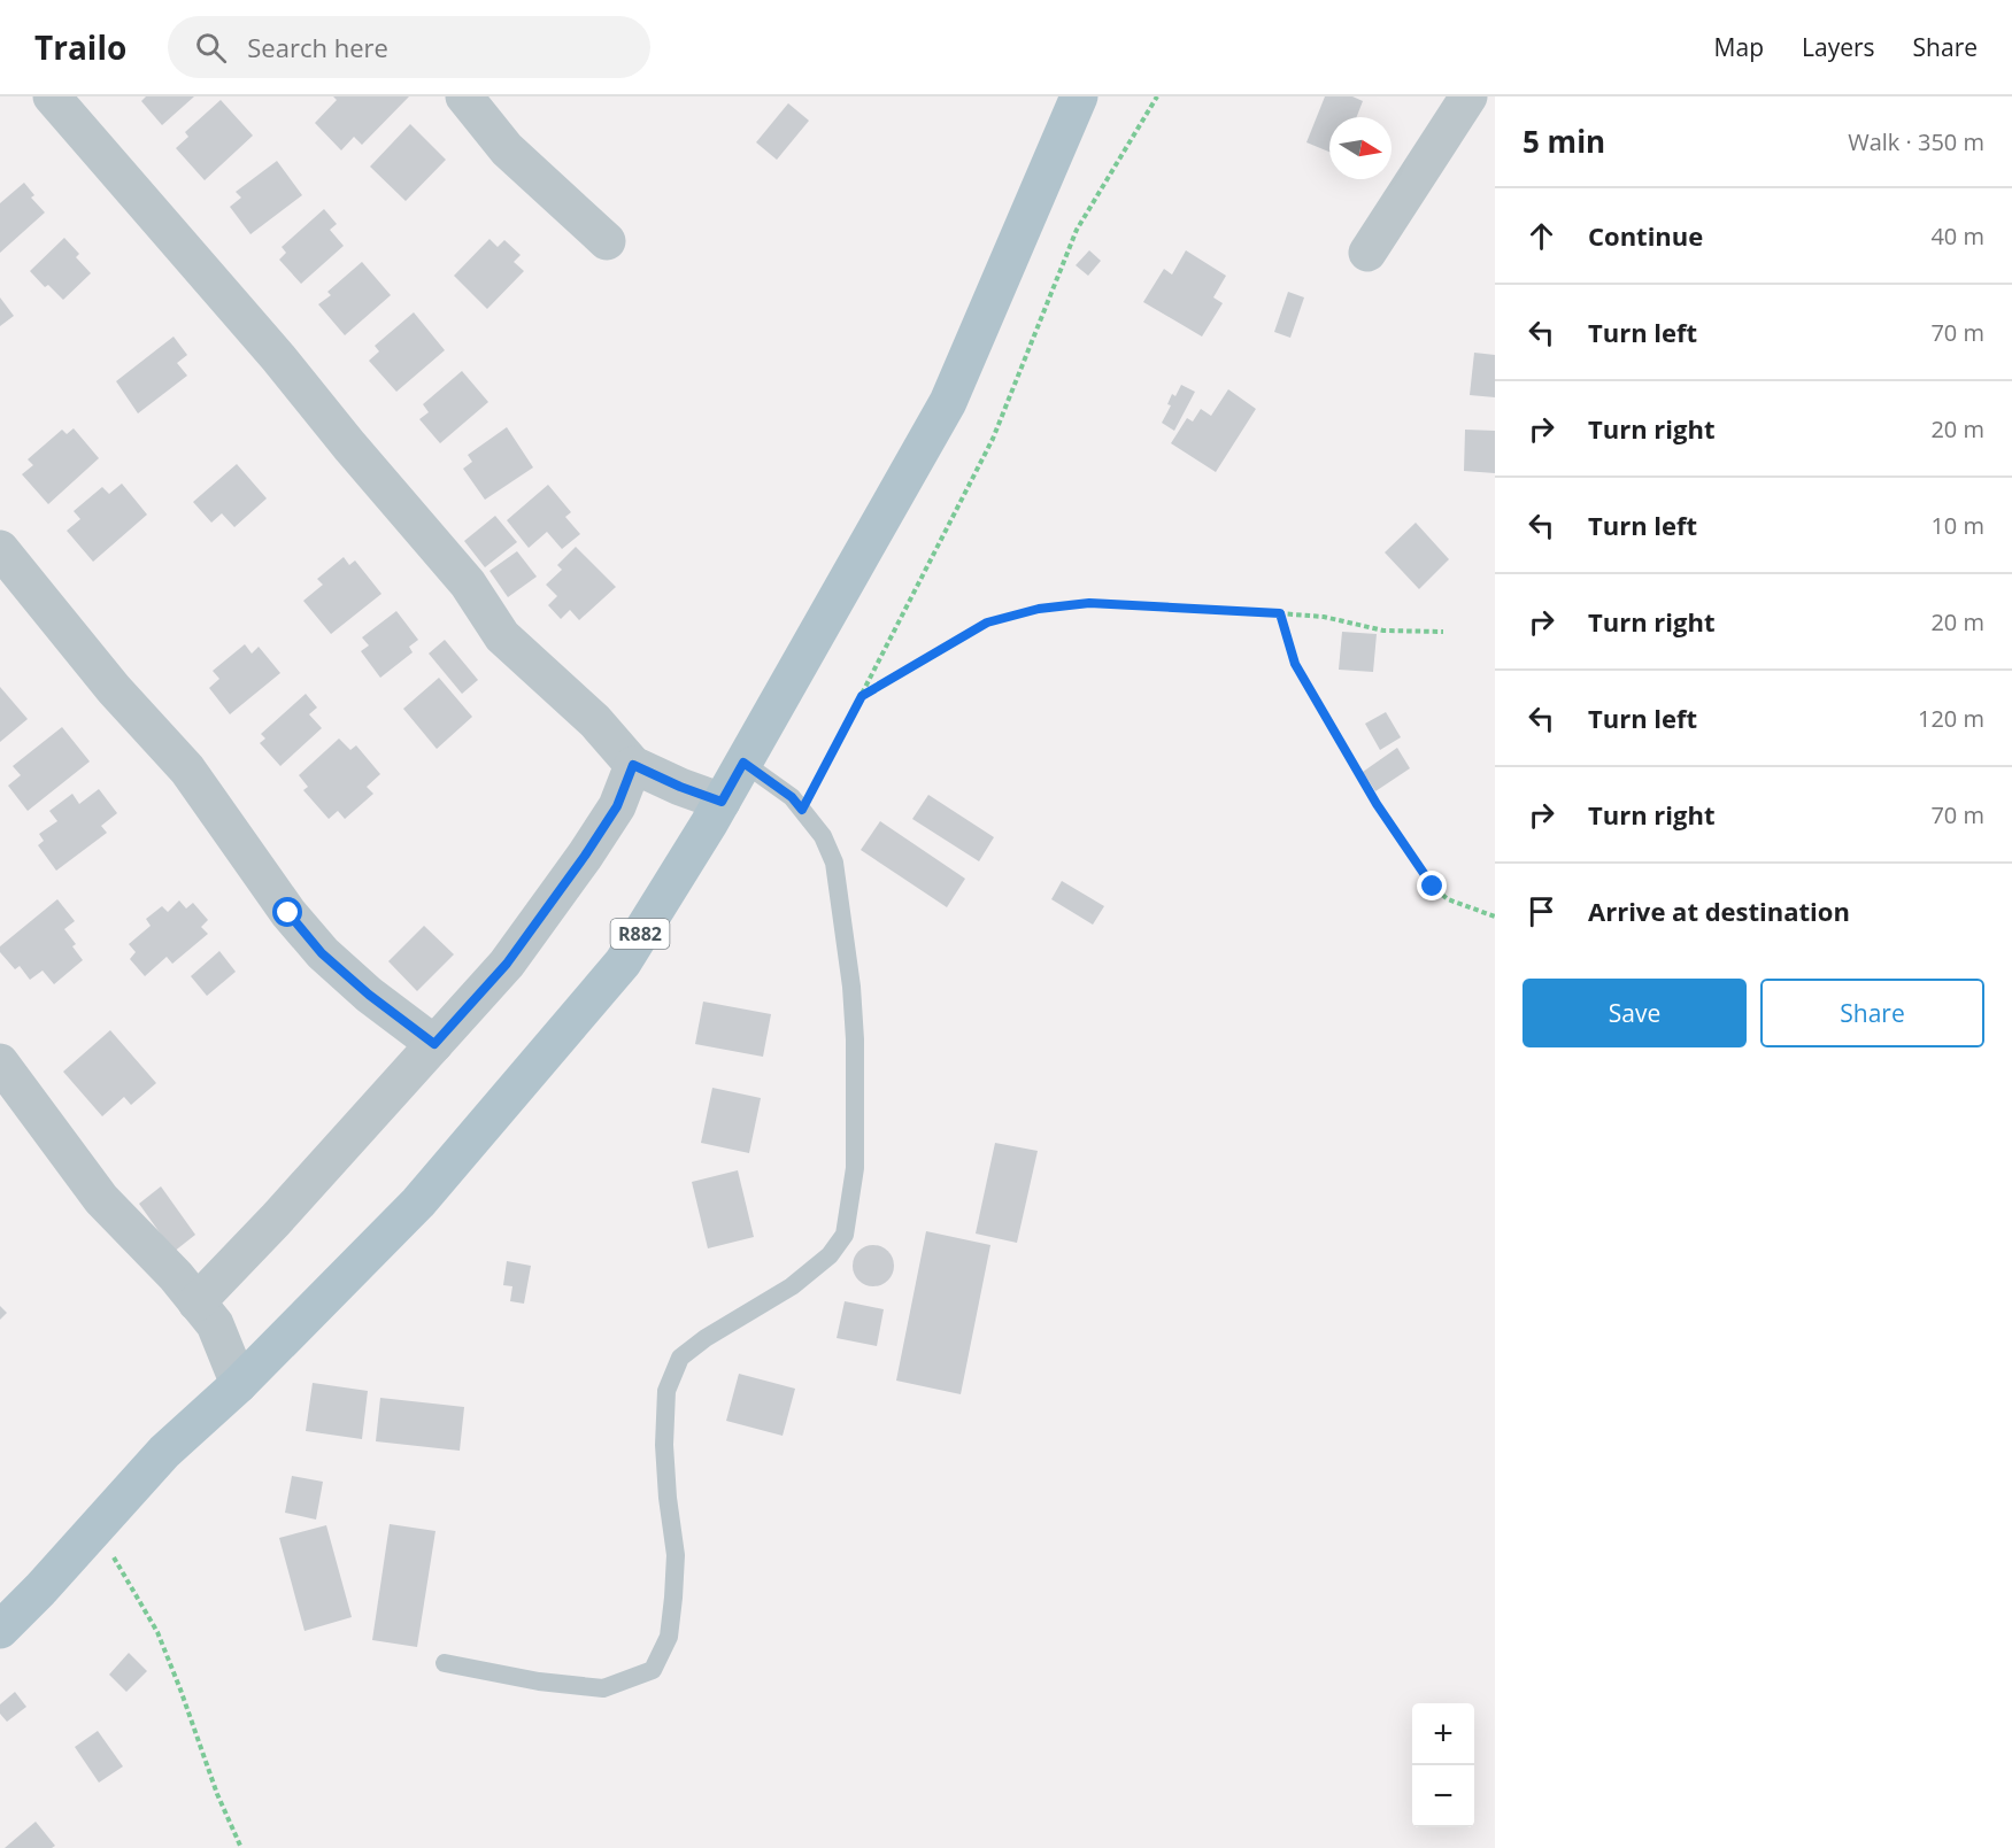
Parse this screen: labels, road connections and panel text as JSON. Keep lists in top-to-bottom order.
{
  "streets": {
    "main road": ["R882"]
  },
  "north": "right",
  "page": {
    "header": "Trailo",
    "search": "Search here",
    "nav": ["Map", "Layers", "Share"],
    "heading": ["5 min", "Walk · 350 m"],
    "list": [
      ["Continue", "40 m"],
      ["Turn left", "70 m"],
      ["Turn right", "20 m"],
      ["Turn left", "10 m"],
      ["Turn right", "20 m"],
      ["Turn left", "120 m"],
      ["Turn right", "70 m"],
      "Arrive at destination"
    ],
    "buttons": ["Save", "Share"],
    "map_buttons": ["+", "−"]
  }
}
